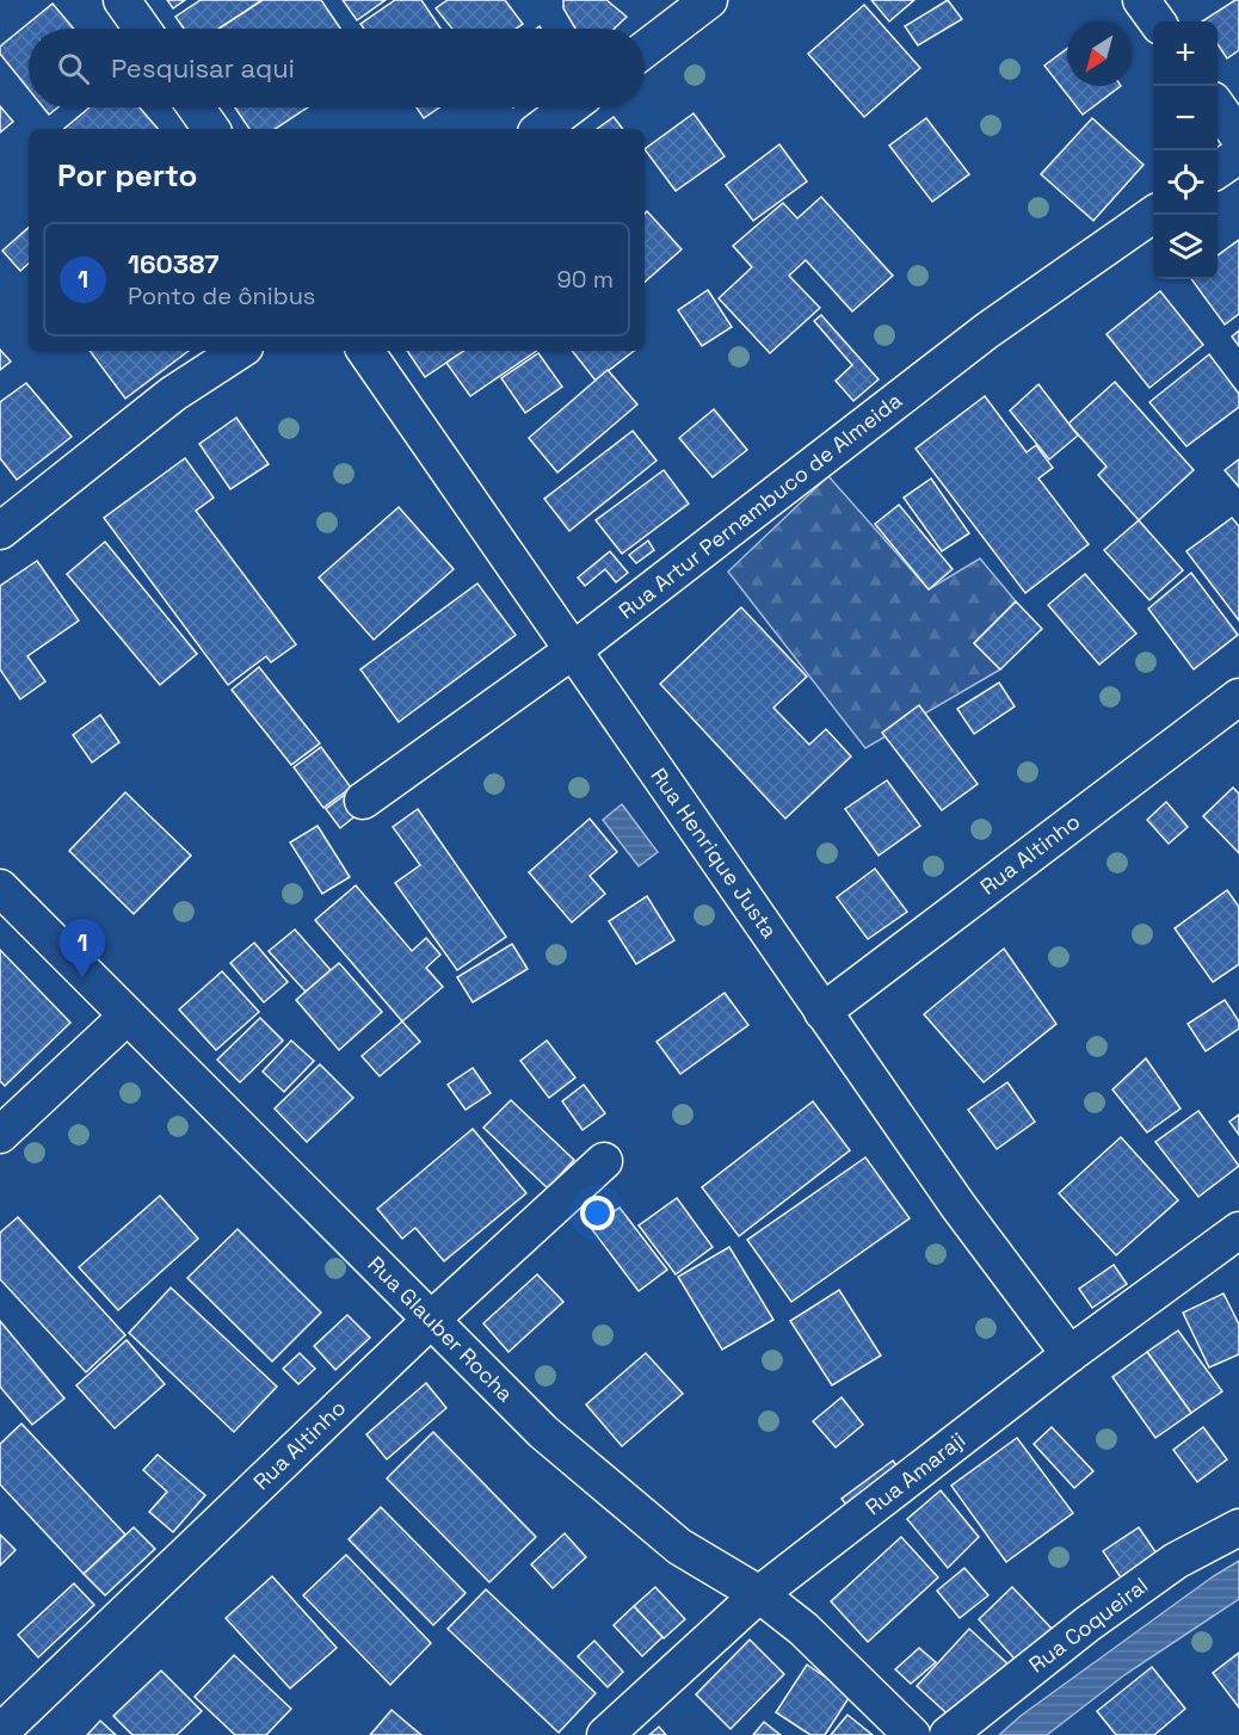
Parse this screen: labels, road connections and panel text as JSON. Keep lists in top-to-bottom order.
{
  "streets": {
    "street": [
      "Rua Artur Pernambuco de Almeida",
      "Rua Henrique Justa",
      "Rua Altinho",
      "Rua Glauber Rocha",
      "Rua Amaraji",
      "Rua Coqueiral"
    ]
  },
  "crossings": [
    ["Rua Artur Pernambuco de Almeida", "Rua Henrique Justa"],
    ["Rua Henrique Justa", "Rua Altinho"],
    ["Rua Henrique Justa", "Rua Amaraji"],
    ["Rua Altinho", "Rua Glauber Rocha"],
    ["Rua Glauber Rocha", "Rua Amaraji"]
  ],
  "north": "bottom left",
  "page": {
    "map_buttons": ["+", "−"],
    "search": "Pesquisar aqui",
    "heading": "Por perto",
    "list": [
      {
        "mark": "1",
        "name": "160387",
        "note": "Ponto de ônibus",
        "value": "90 m"
      }
    ],
    "pins": "1"
  }
}
